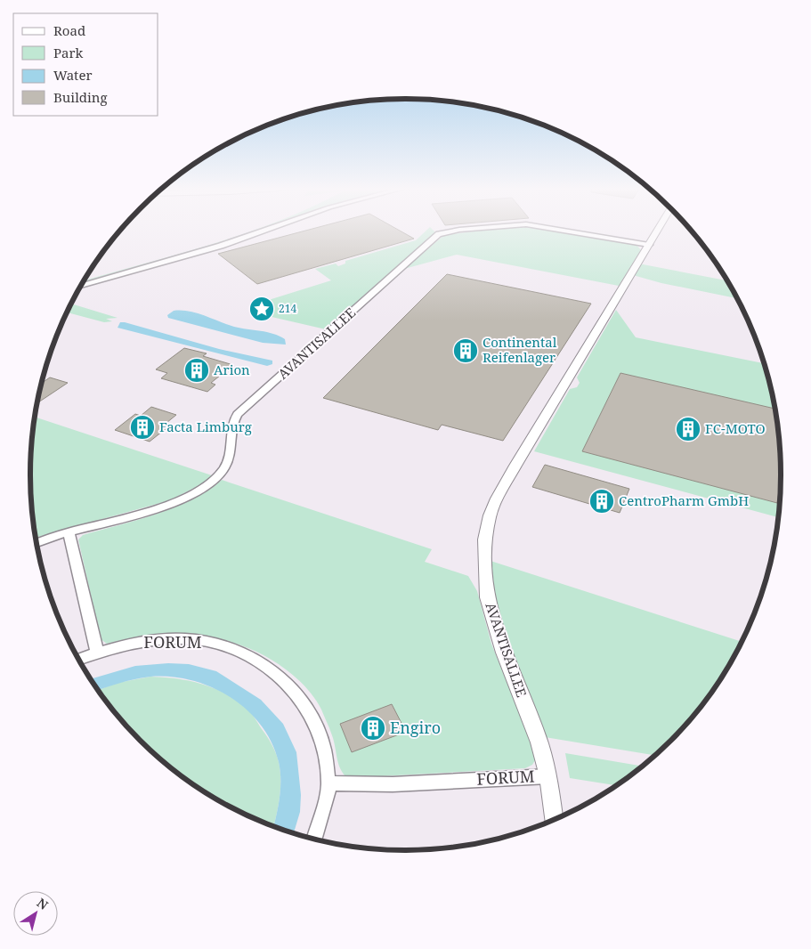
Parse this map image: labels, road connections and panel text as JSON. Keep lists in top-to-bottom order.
{
  "streets": {
    "street": ["AVANTISALLEE", "FORUM"]
  },
  "crossings": [
    ["AVANTISALLEE", "FORUM"]
  ],
  "places": {
    "place": ["214"],
    "building": [
      "Continental Reifenlager",
      "Arion",
      "Facta Limburg",
      "FC-MOTO",
      "CentroPharm GmbH",
      "Engiro"
    ]
  },
  "legend": [
    "Road",
    "Park",
    "Water",
    "Building"
  ],
  "north": "top right"
}
